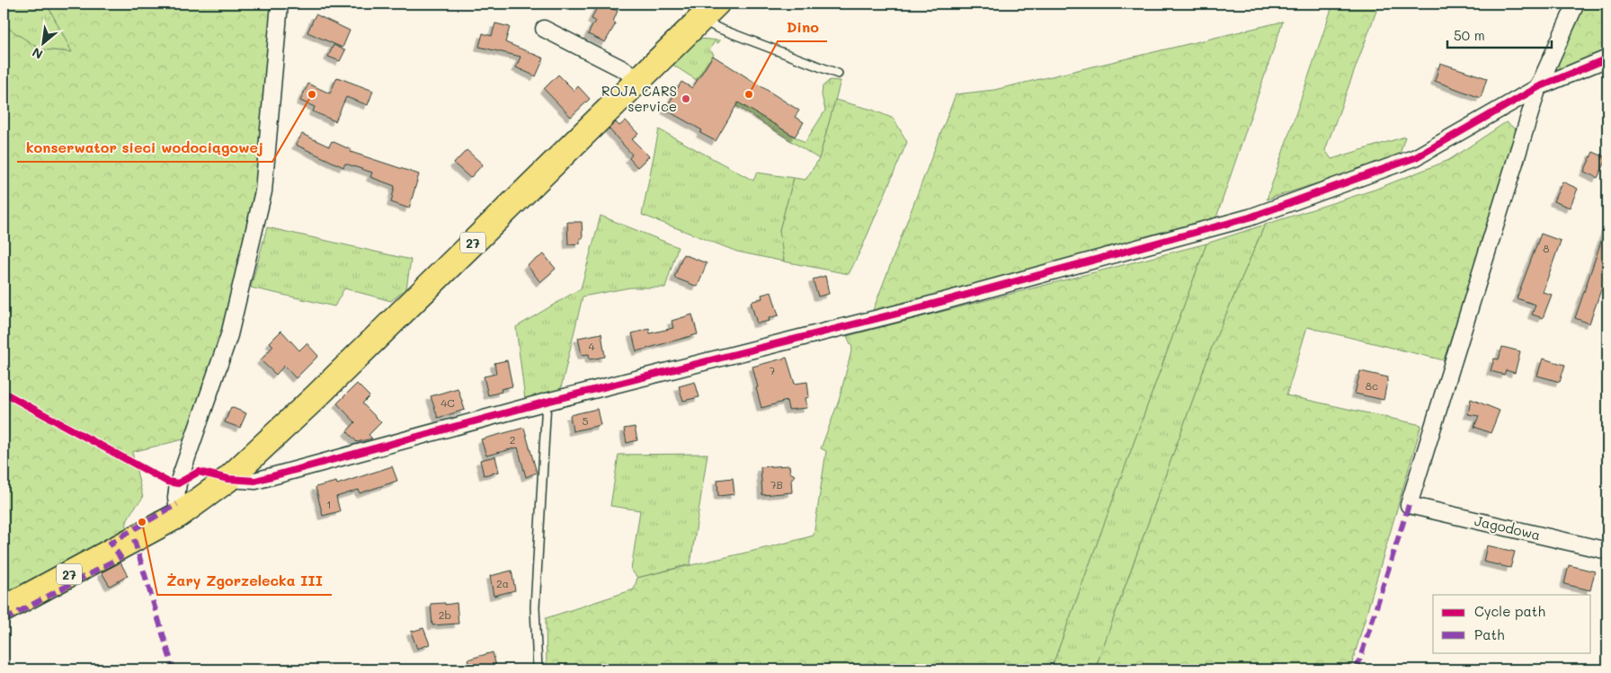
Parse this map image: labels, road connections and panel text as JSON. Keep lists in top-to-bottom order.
{
  "streets": {
    "main road": ["27"],
    "street": ["Jagodowa"]
  },
  "places": [
    "konserwator sieci wodociągowej",
    "Dino",
    "ROJA CARS service",
    "Żary Zgorzelecka III"
  ],
  "house_numbers": [
    "8",
    "4",
    "7",
    "8c",
    "4C",
    "5",
    "2",
    "7B",
    "1",
    "2a",
    "2b"
  ],
  "legend": ["Cycle path", "Path"],
  "scale_bar": "50 m",
  "north": "bottom left"
}
